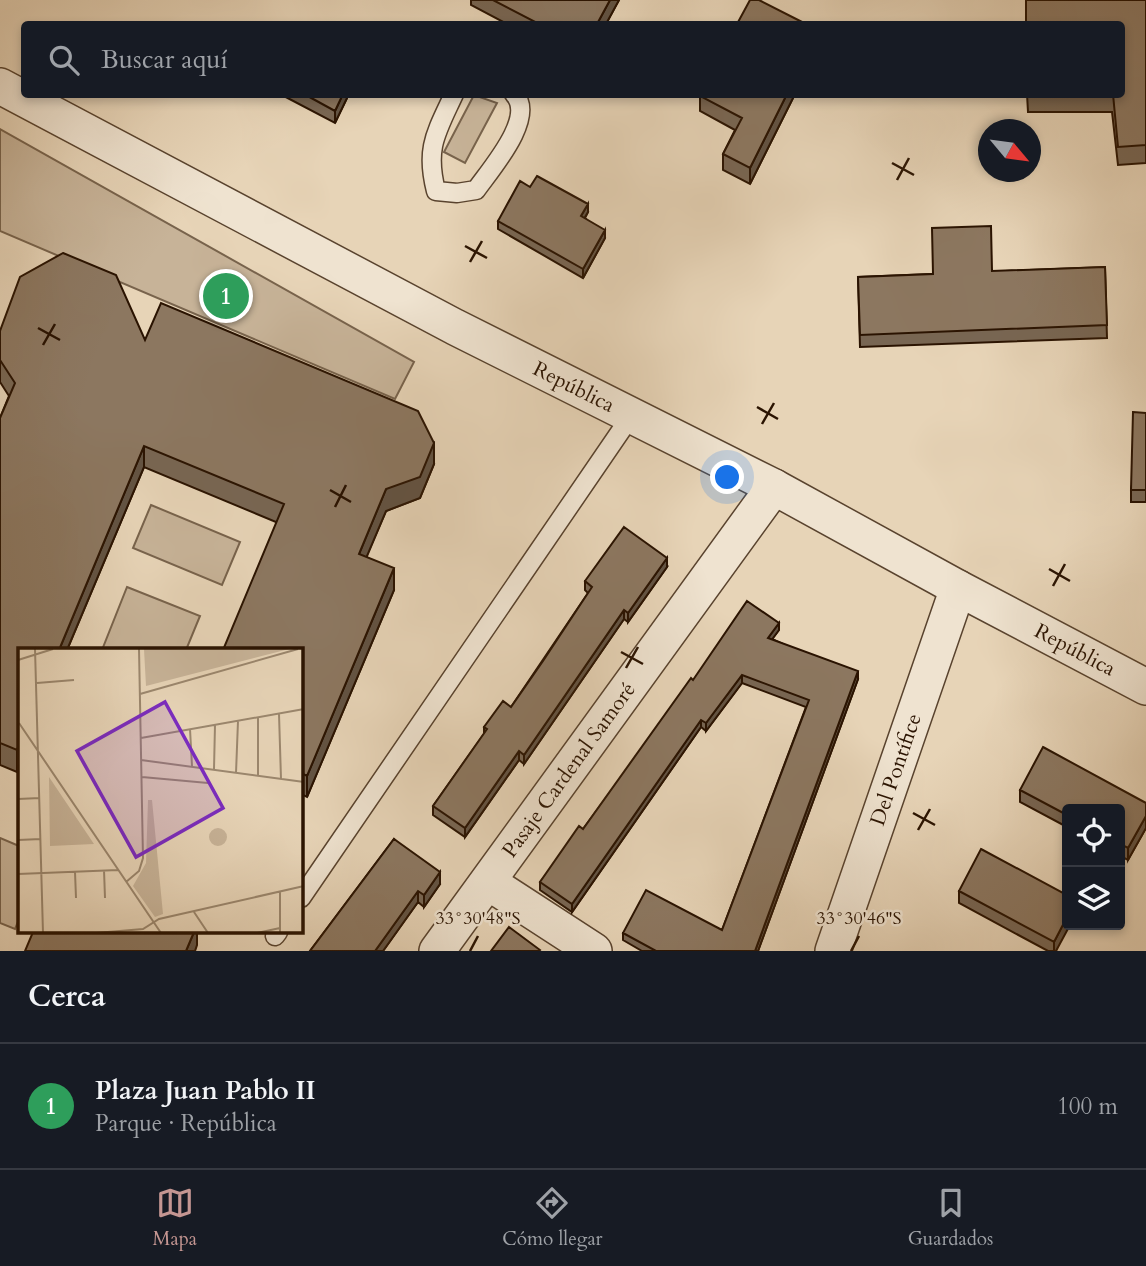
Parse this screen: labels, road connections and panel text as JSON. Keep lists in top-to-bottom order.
{
  "streets": {
    "street": ["República", "Pasaje Cardenal Samoré", "Del Pontífice"]
  },
  "crossings": [
    ["República", "Pasaje Cardenal Samoré"],
    ["República", "Del Pontífice"]
  ],
  "north": "bottom right",
  "page": {
    "search": "Buscar aquí",
    "pins": "1",
    "heading": "Cerca",
    "list": [
      {
        "mark": "1",
        "name": "Plaza Juan Pablo II",
        "note": "Parque · República",
        "value": "100 m"
      }
    ],
    "nav": ["Mapa", "Cómo llegar", "Guardados"]
  },
  "coordinates": ["33°30'48\"S", "33°30'46\"S"]
}
